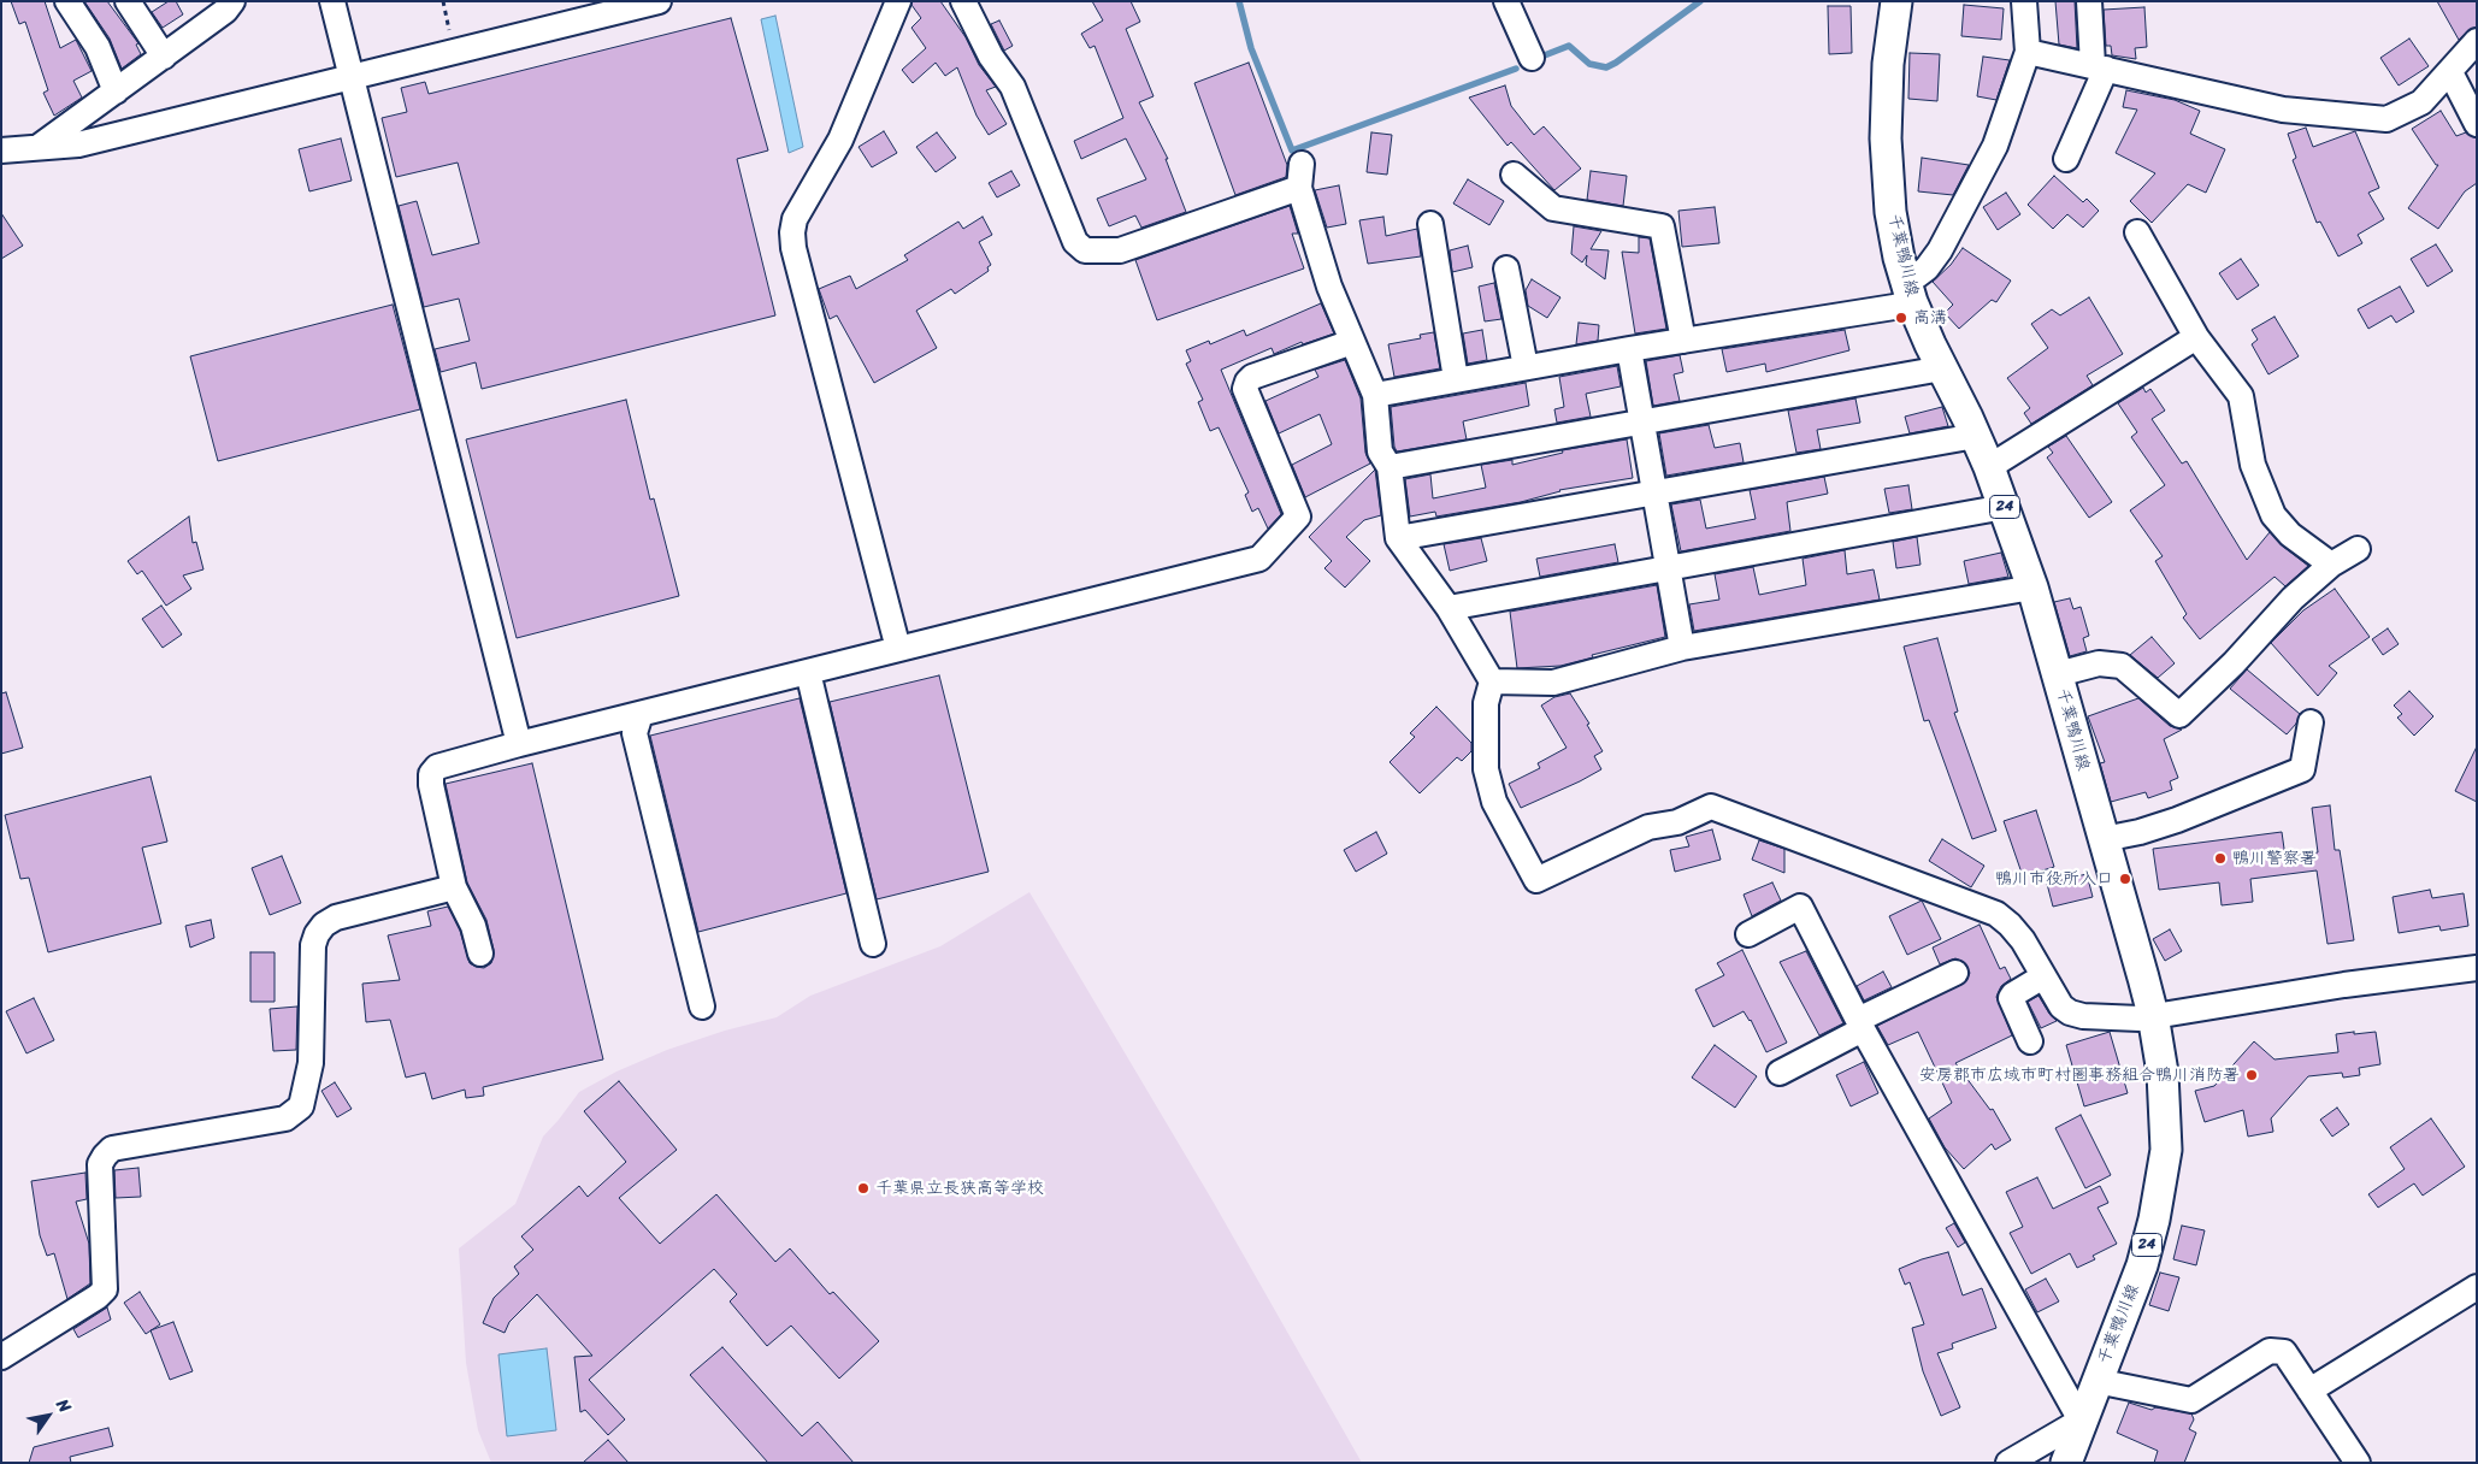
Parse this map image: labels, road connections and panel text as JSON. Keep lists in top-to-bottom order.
{
  "streets": {
    "main road": ["千葉鴨川線", "24"]
  },
  "places": [
    "高溝",
    "鴨川警察署",
    "鴨川市役所入口",
    "安房郡市広域市町村圏事務組合鴨川消防署",
    "千葉県立長狭高等学校"
  ],
  "north": "top right"
}
